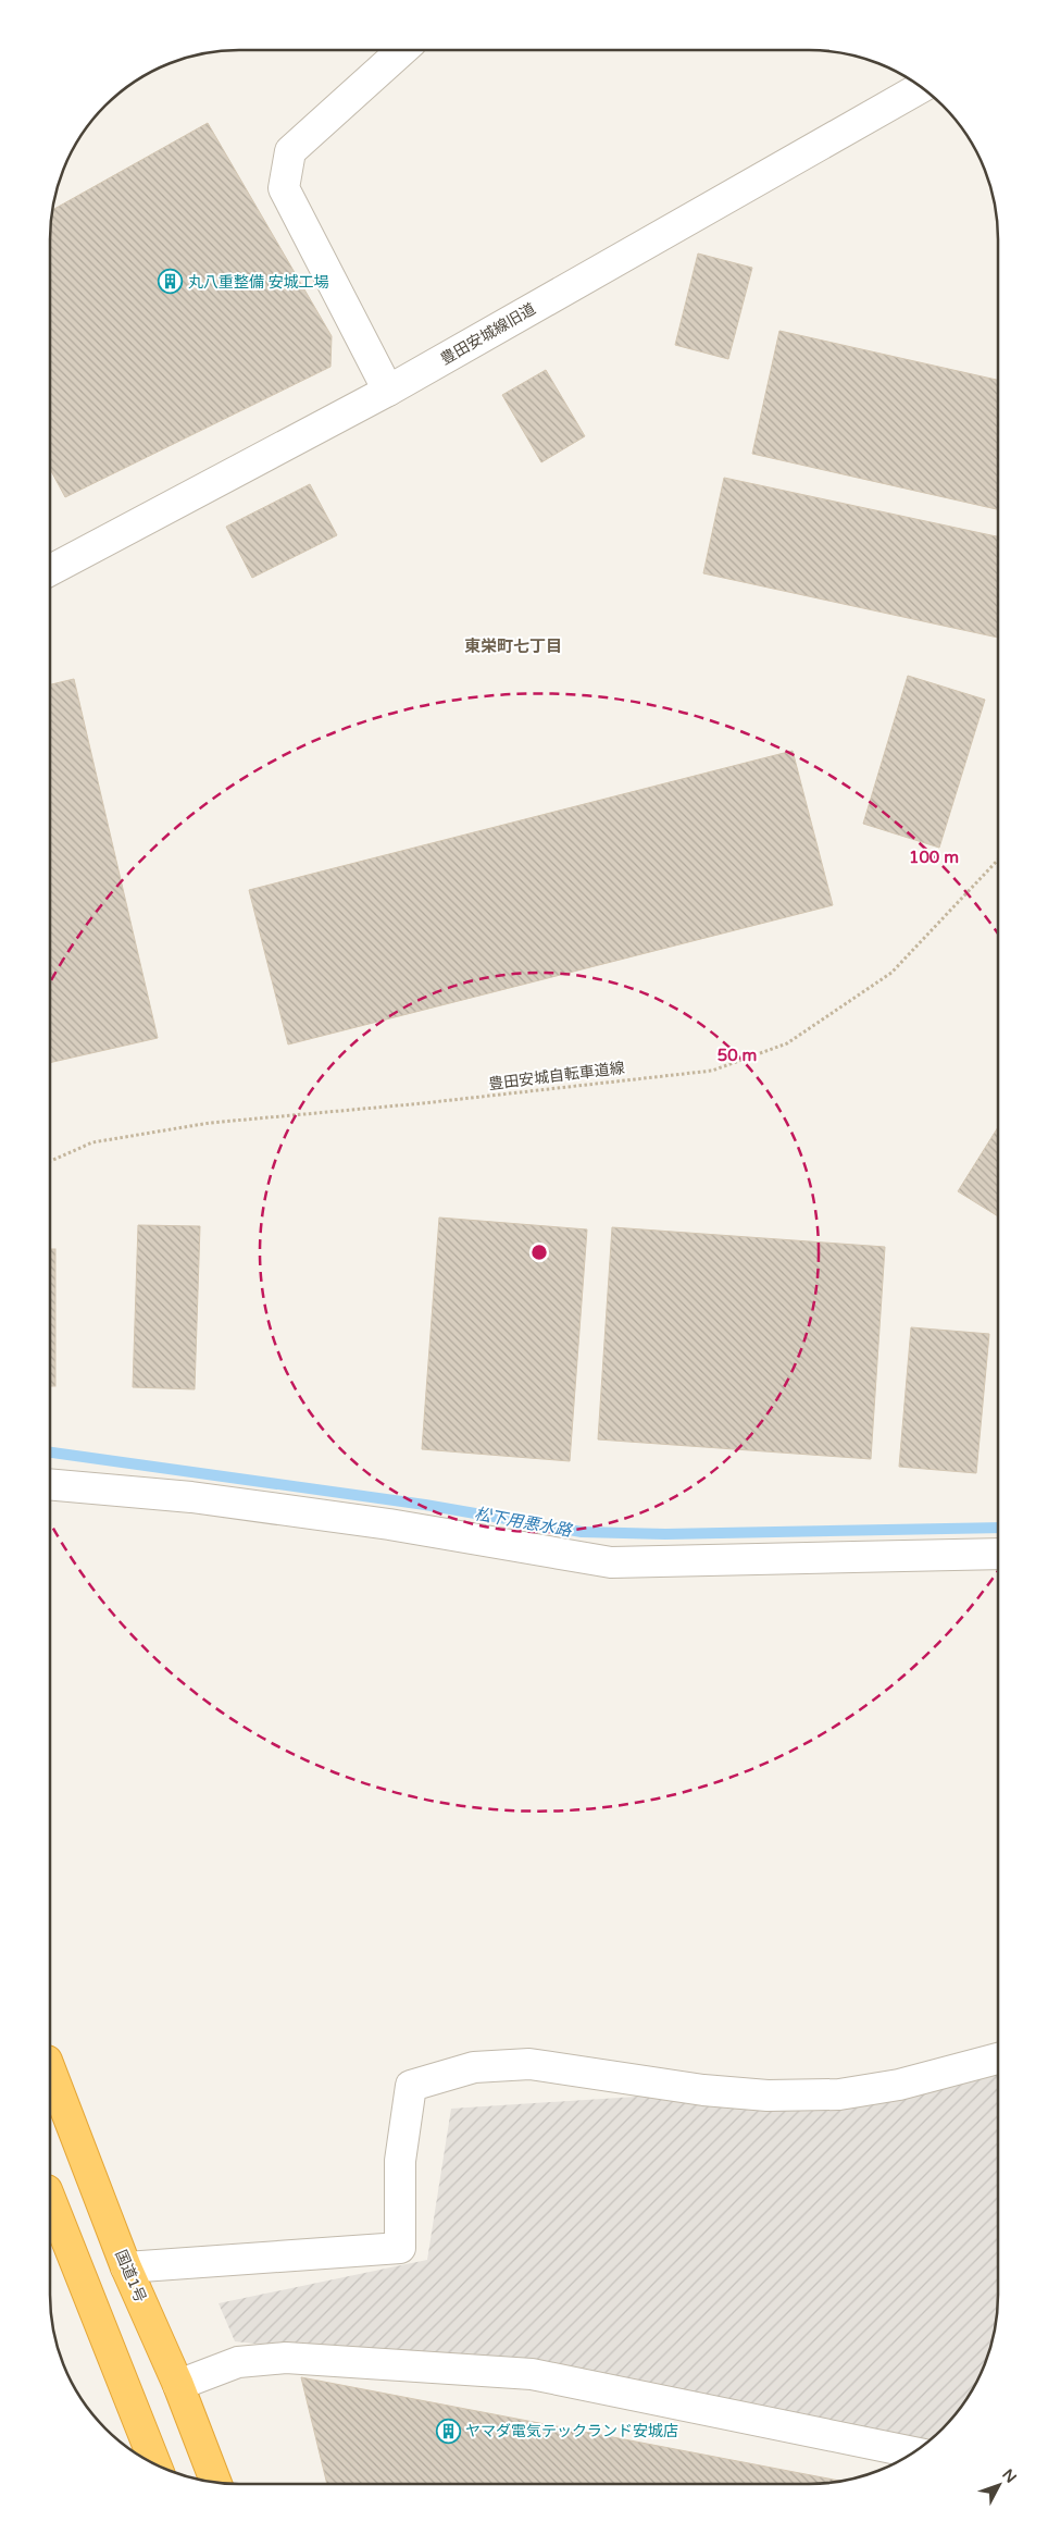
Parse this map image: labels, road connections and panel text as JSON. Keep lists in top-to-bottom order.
{
  "streets": {
    "highway": ["国道1号"],
    "street": ["豊田安城線旧道"],
    "path": ["豊田安城自転車道線"]
  },
  "districts": ["東栄町七丁目"],
  "water": ["松下用悪水路"],
  "places": {
    "building": ["丸八重整備 安城工場", "ヤマダ電気テックランド安城店"]
  },
  "north": "top right",
  "rings": ["100 m", "50 m"]
}
